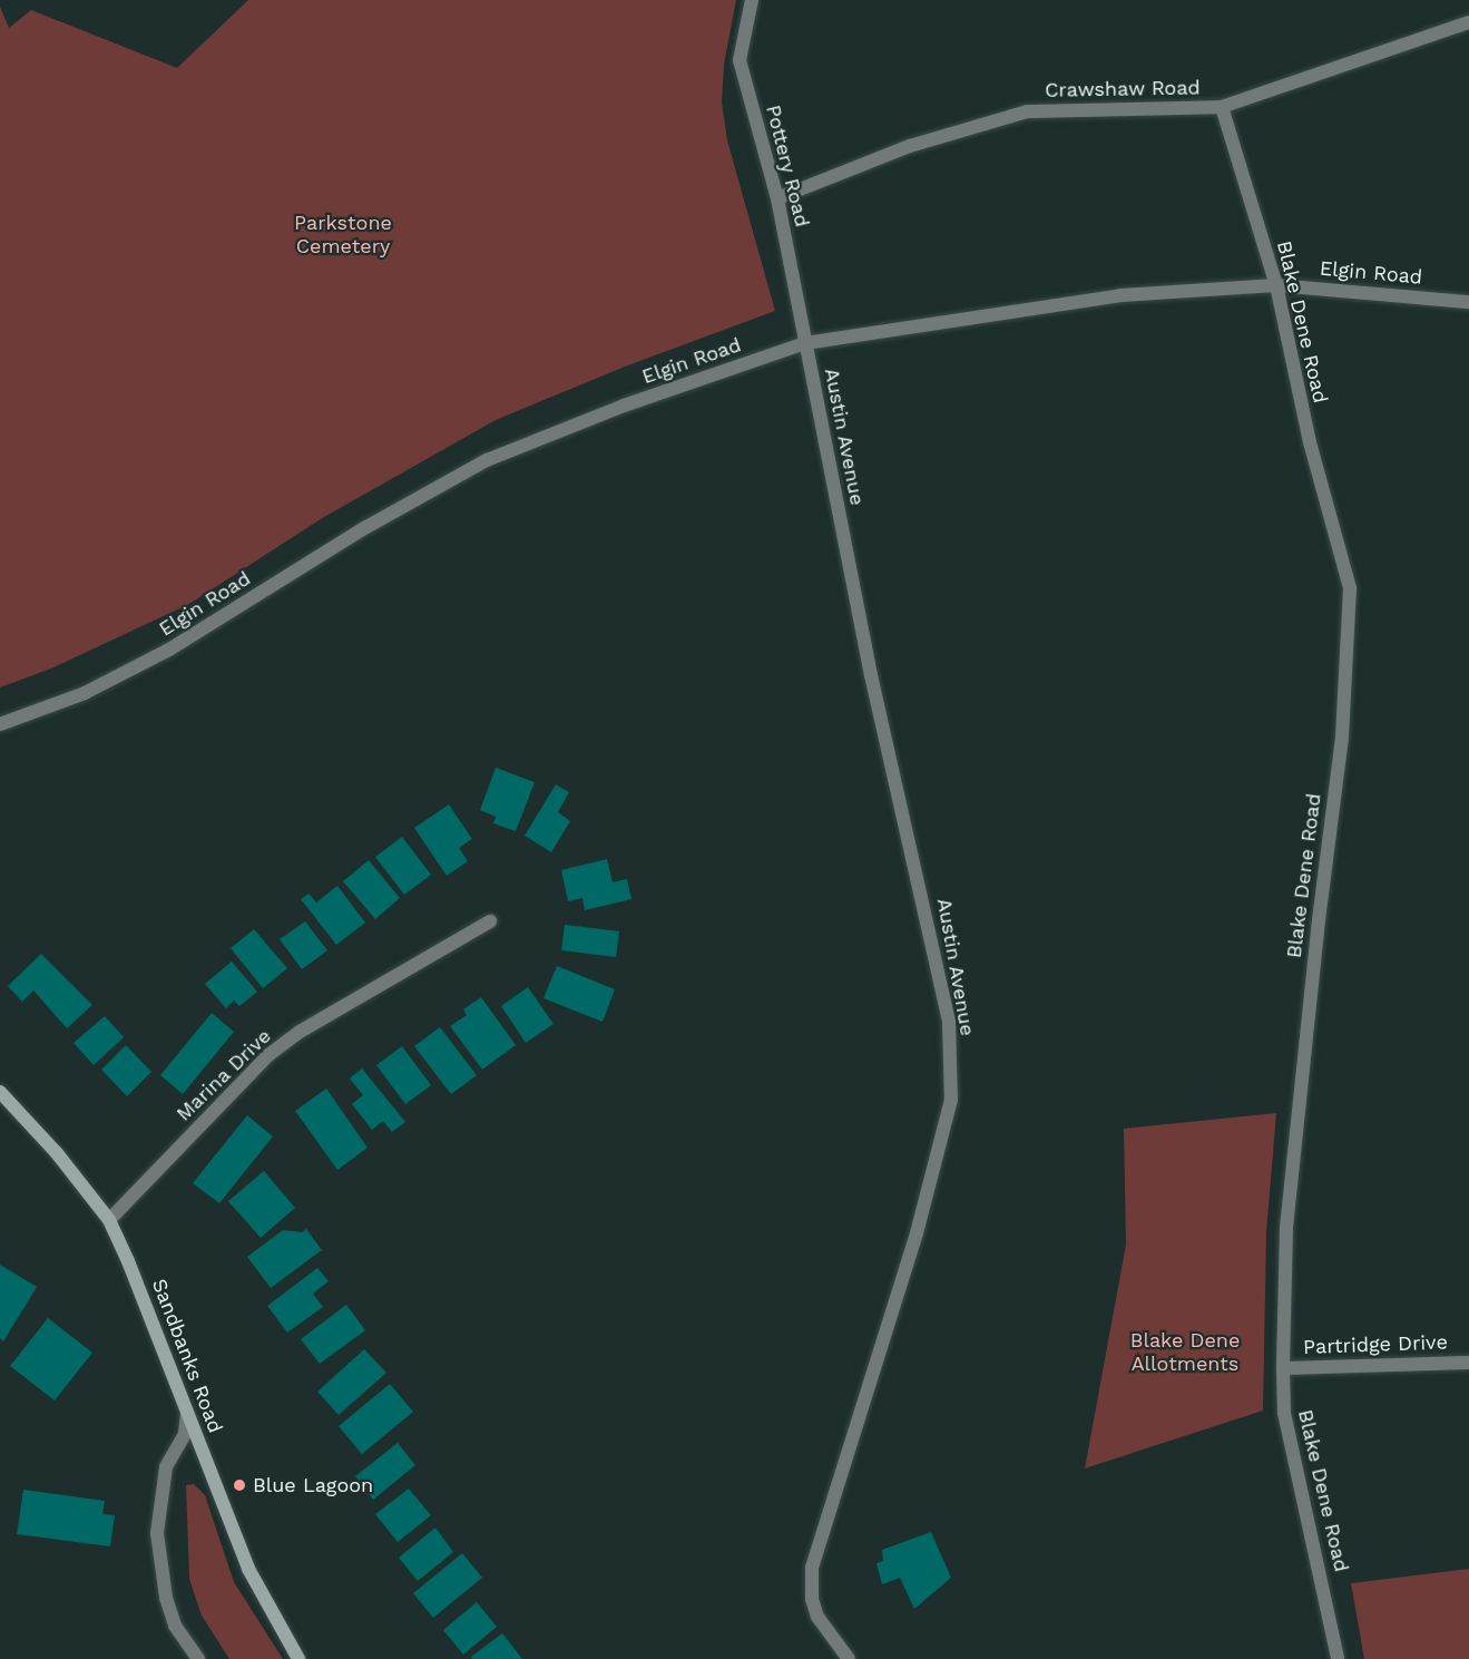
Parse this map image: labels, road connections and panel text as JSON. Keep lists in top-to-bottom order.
{
  "streets": {
    "main road": ["Sandbanks Road"],
    "street": [
      "Crawshaw Road",
      "Pottery Road",
      "Elgin Road",
      "Blake Dene Road",
      "Austin Avenue",
      "Marina Drive",
      "Partridge Drive"
    ]
  },
  "crossings": [
    ["Crawshaw Road", "Pottery Road"],
    ["Crawshaw Road", "Blake Dene Road"],
    ["Pottery Road", "Elgin Road"],
    ["Pottery Road", "Austin Avenue"],
    ["Elgin Road", "Blake Dene Road"],
    ["Elgin Road", "Austin Avenue"],
    ["Blake Dene Road", "Partridge Drive"],
    ["Marina Drive", "Sandbanks Road"]
  ],
  "parks": ["Parkstone Cemetery", "Blake Dene Allotments"],
  "places": ["Blue Lagoon"]
}
